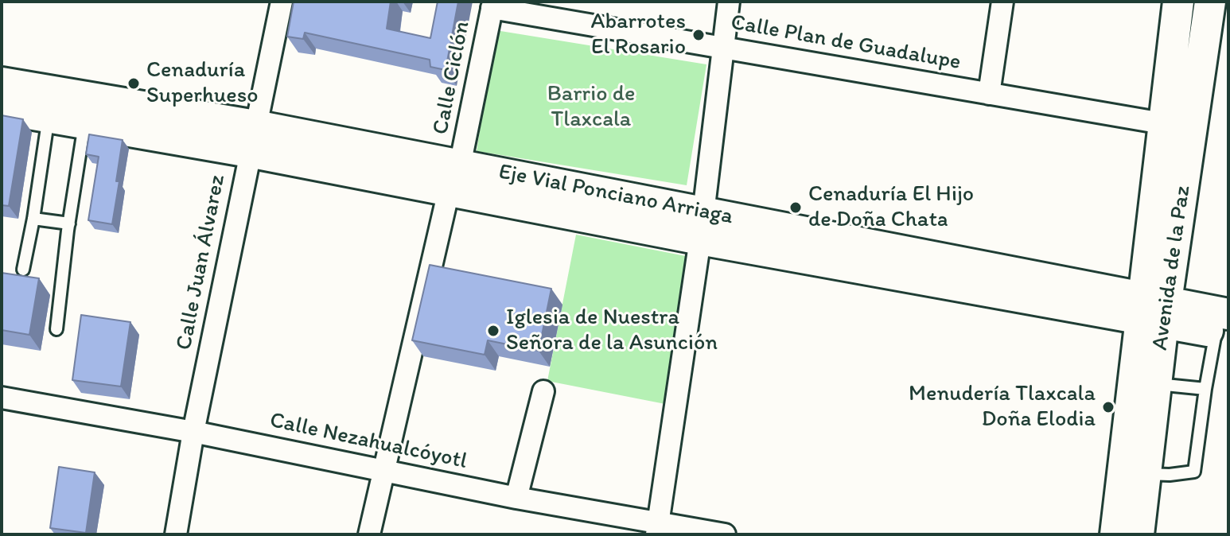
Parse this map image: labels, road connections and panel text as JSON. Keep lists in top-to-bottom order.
{
  "streets": {
    "main road": ["Eje Vial Ponciano Arriaga", "Avenida de la Paz"],
    "street": [
      "Calle Plan de Guadalupe",
      "Calle Ciclón",
      "Calle Juan Álvarez",
      "Calle Nezahualcóyotl"
    ]
  },
  "crossings": [
    ["Calle Plan de Guadalupe", "Calle Ciclón"],
    ["Calle Plan de Guadalupe", "Avenida de la Paz"],
    ["Calle Ciclón", "Eje Vial Ponciano Arriaga"],
    ["Calle Ciclón", "Calle Nezahualcóyotl"],
    ["Eje Vial Ponciano Arriaga", "Calle Juan Álvarez"],
    ["Eje Vial Ponciano Arriaga", "Avenida de la Paz"],
    ["Calle Juan Álvarez", "Calle Nezahualcóyotl"]
  ],
  "parks": ["Barrio de Tlaxcala"],
  "places": [
    "Abarrotes El Rosario",
    "Cenaduría Superhueso",
    "Cenaduría El Hijo de Doña Chata",
    "Iglesia de Nuestra Señora de la Asunción",
    "Menudería Tlaxcala Doña Elodia"
  ]
}
